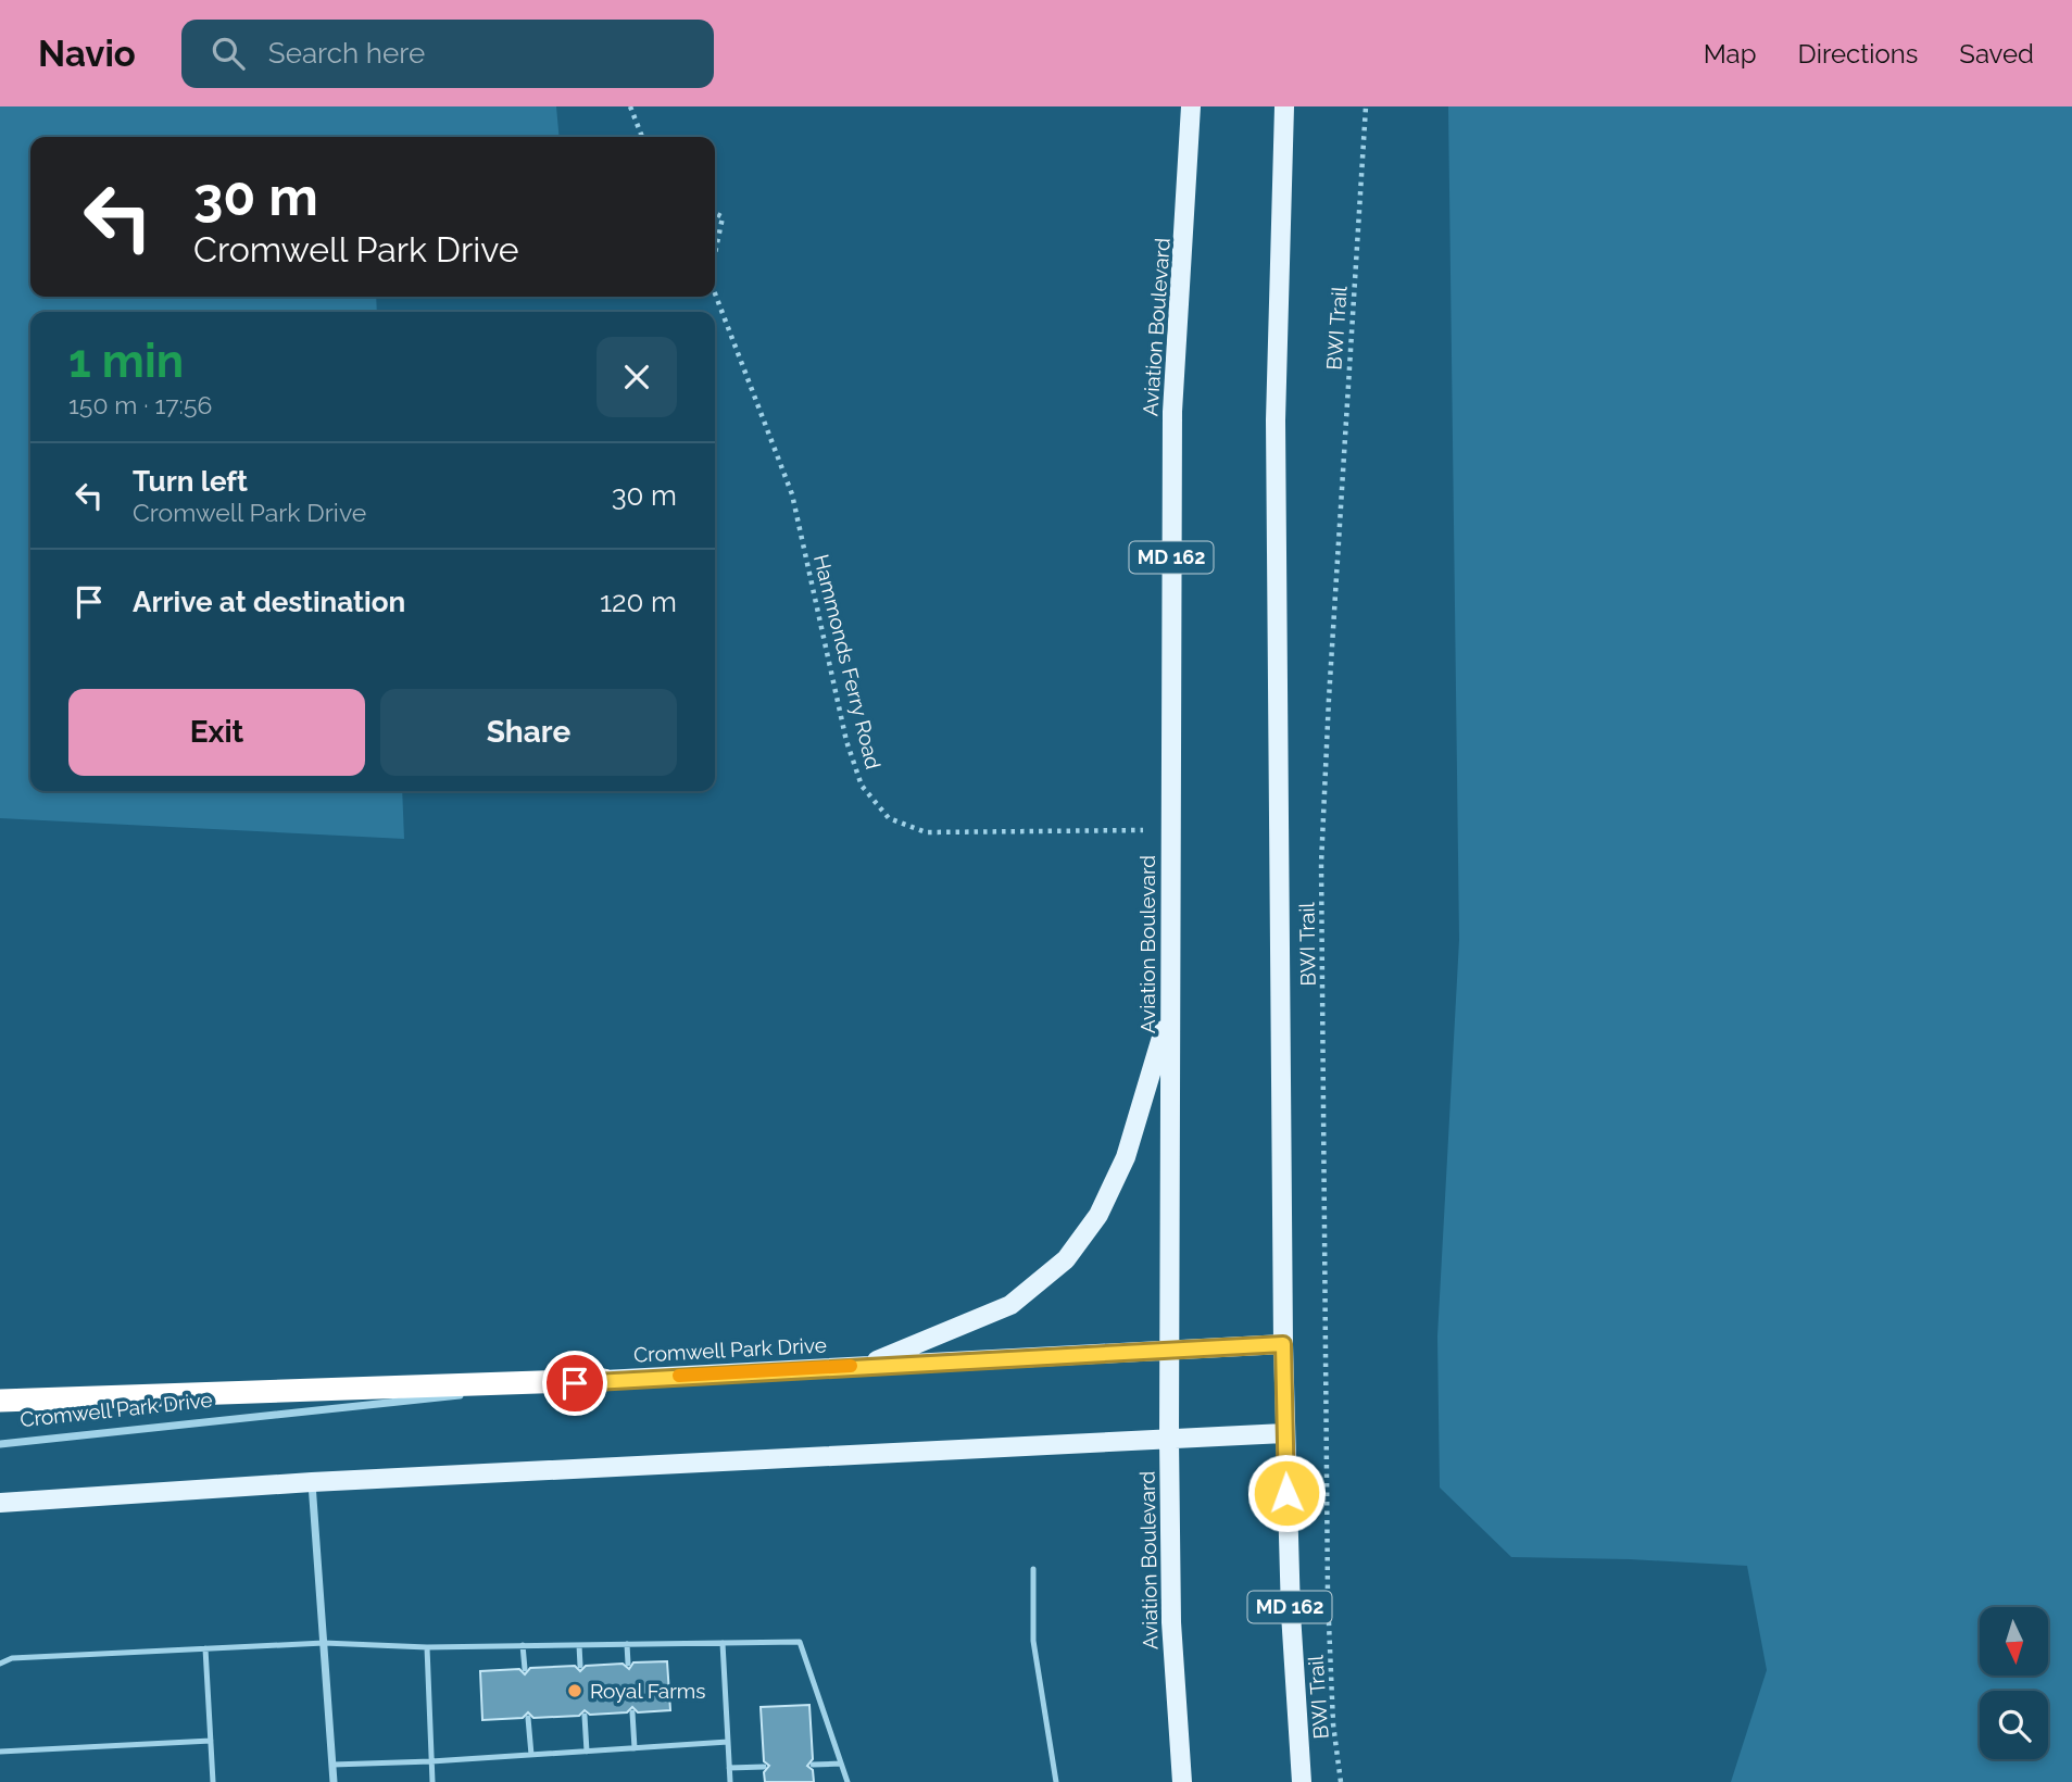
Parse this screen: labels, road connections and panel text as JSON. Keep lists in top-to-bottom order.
{
  "streets": {
    "main road": ["Aviation Boulevard", "MD 162", "Cromwell Park Drive"],
    "path": ["BWI Trail", "Hammonds Ferry Road"]
  },
  "crossings": [
    ["Aviation Boulevard", "Hammonds Ferry Road"],
    ["Aviation Boulevard", "Cromwell Park Drive"],
    ["MD 162", "Cromwell Park Drive"]
  ],
  "places": ["Royal Farms"],
  "north": "bottom",
  "page": {
    "header": "Navio",
    "search": "Search here",
    "nav": ["Map", "Directions", "Saved"],
    "turn": ["30 m", "Cromwell Park Drive"],
    "heading": ["1 min", "150 m · 17:56"],
    "list": [
      {
        "name": "Turn left",
        "note": "Cromwell Park Drive",
        "value": "30 m"
      },
      {
        "name": "Arrive at destination",
        "value": "120 m"
      }
    ],
    "buttons": ["Exit", "Share"]
  }
}
